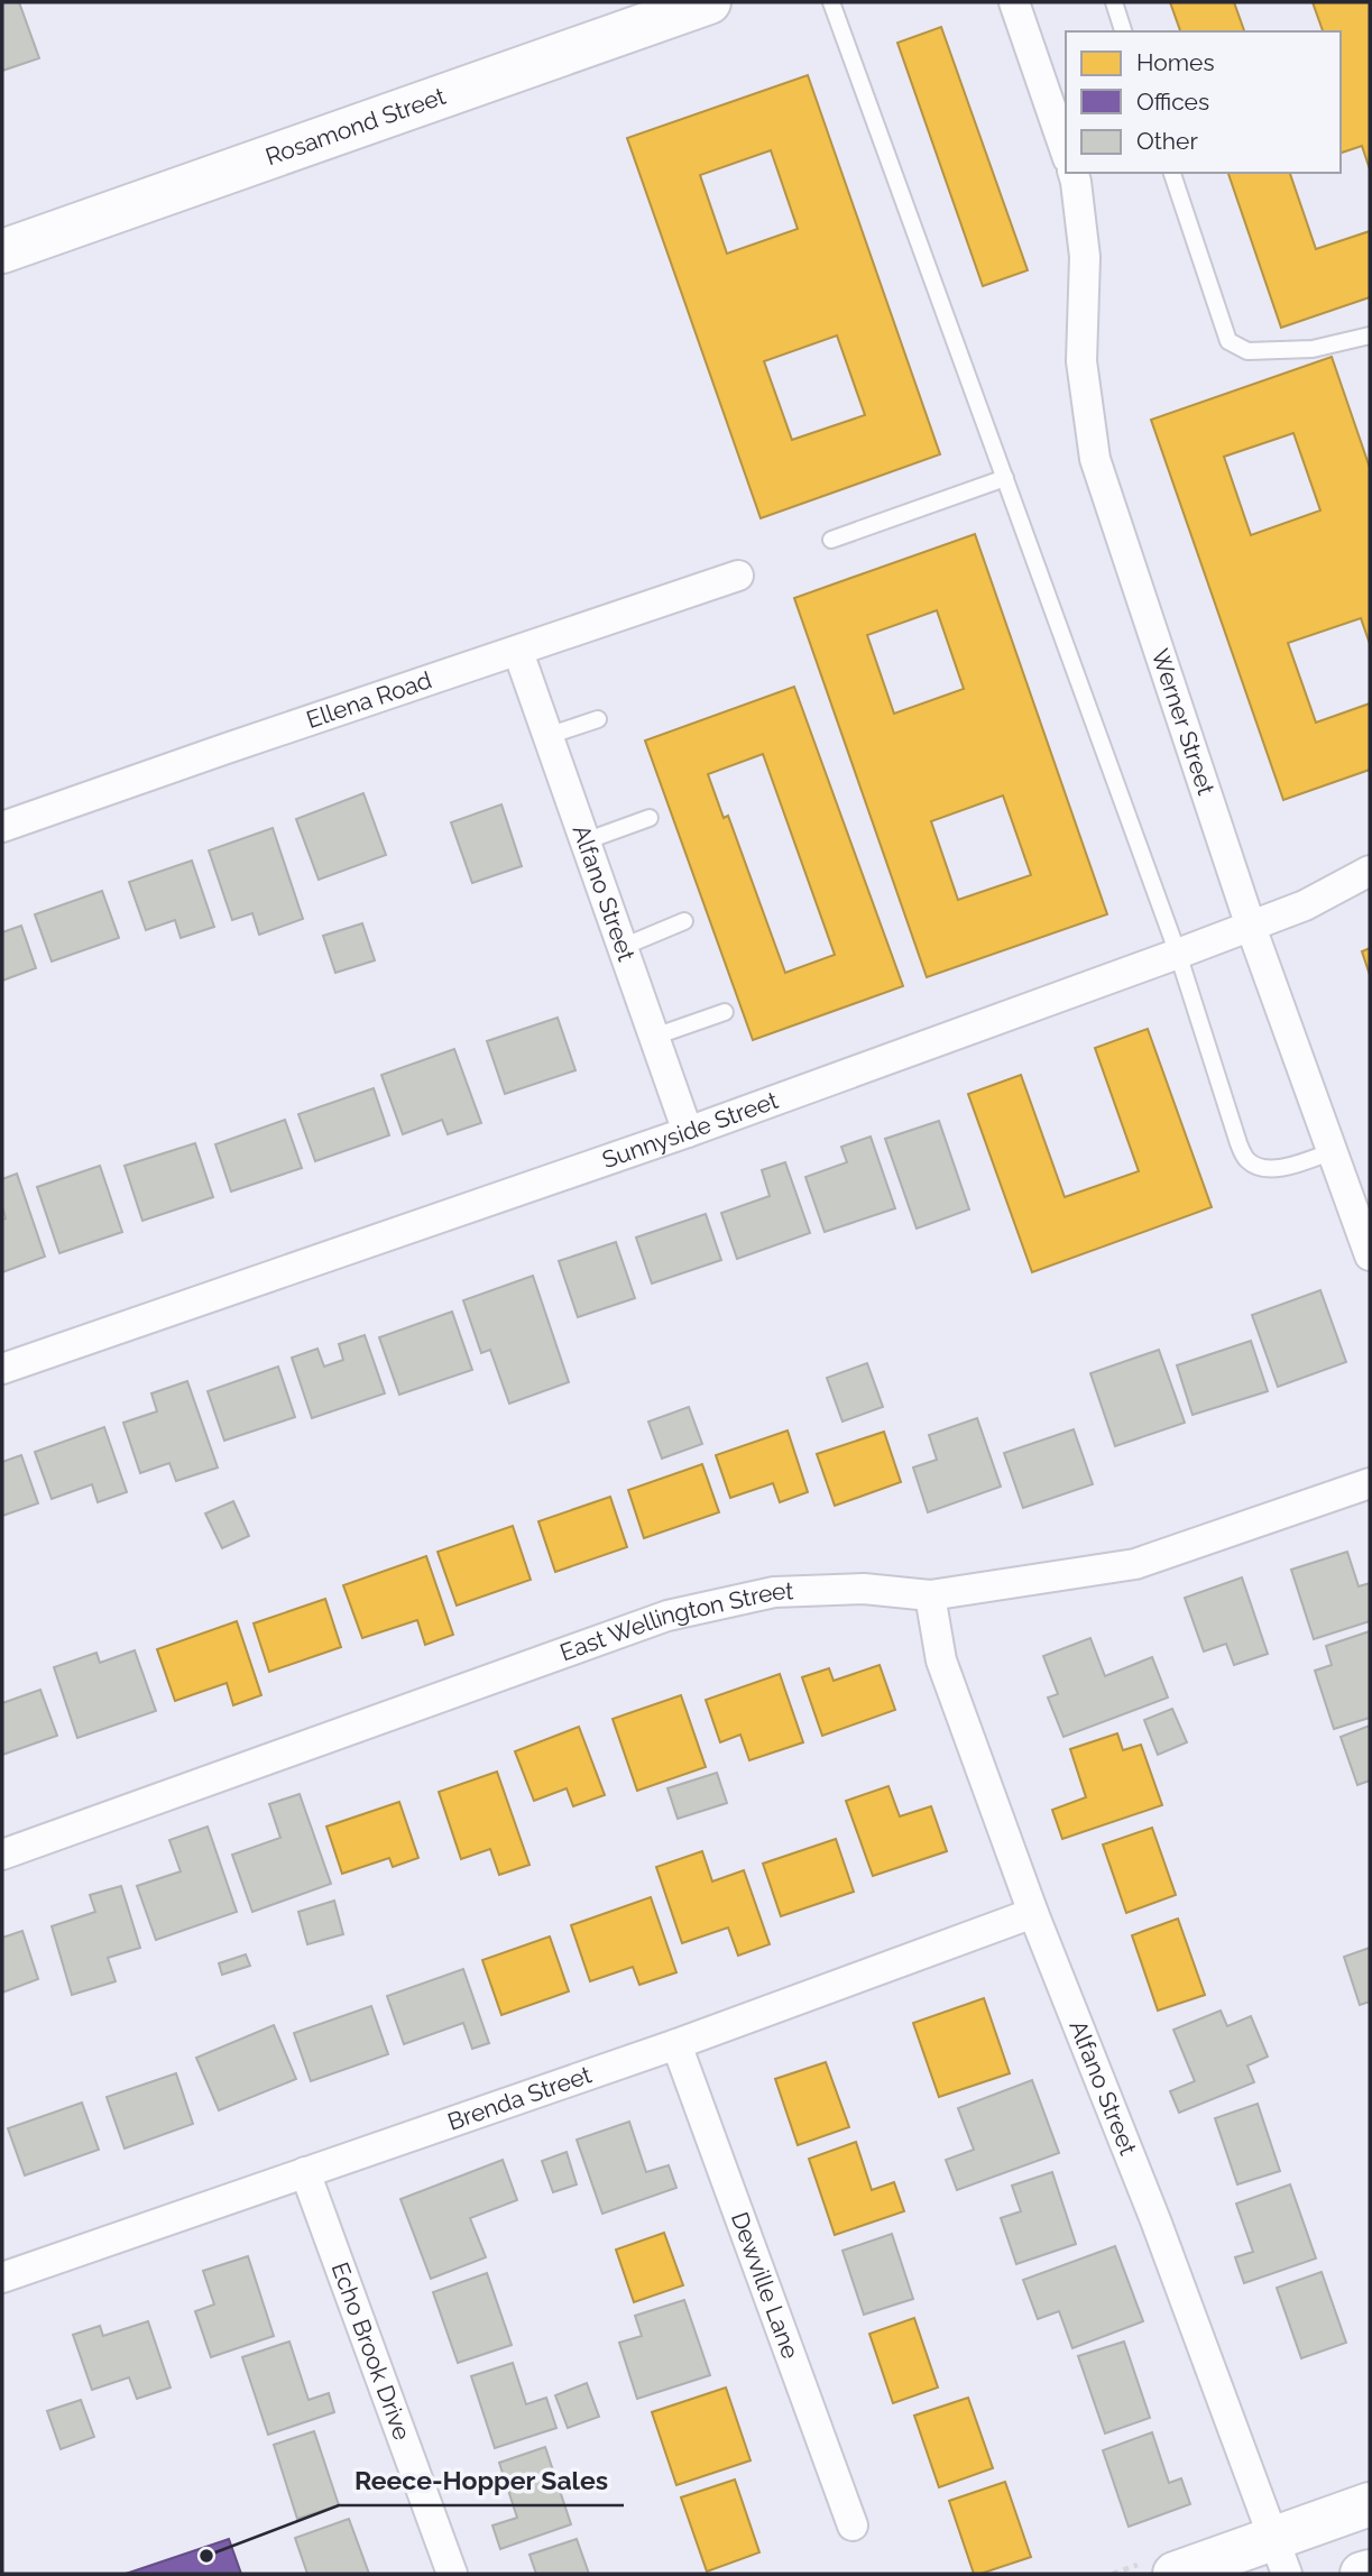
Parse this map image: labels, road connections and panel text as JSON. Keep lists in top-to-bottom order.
{
  "streets": {
    "street": [
      "Rosamond Street",
      "Ellena Road",
      "Werner Street",
      "Alfano Street",
      "Sunnyside Street",
      "East Wellington Street",
      "Brenda Street",
      "Dewville Lane",
      "Echo Brook Drive"
    ]
  },
  "crossings": [
    ["Ellena Road", "Alfano Street"],
    ["Werner Street", "Sunnyside Street"],
    ["Alfano Street", "Sunnyside Street"],
    ["Alfano Street", "East Wellington Street"],
    ["Alfano Street", "Brenda Street"],
    ["Brenda Street", "Dewville Lane"],
    ["Brenda Street", "Echo Brook Drive"]
  ],
  "places": ["Reece-Hopper Sales"],
  "legend": ["Homes", "Offices", "Other"]
}
